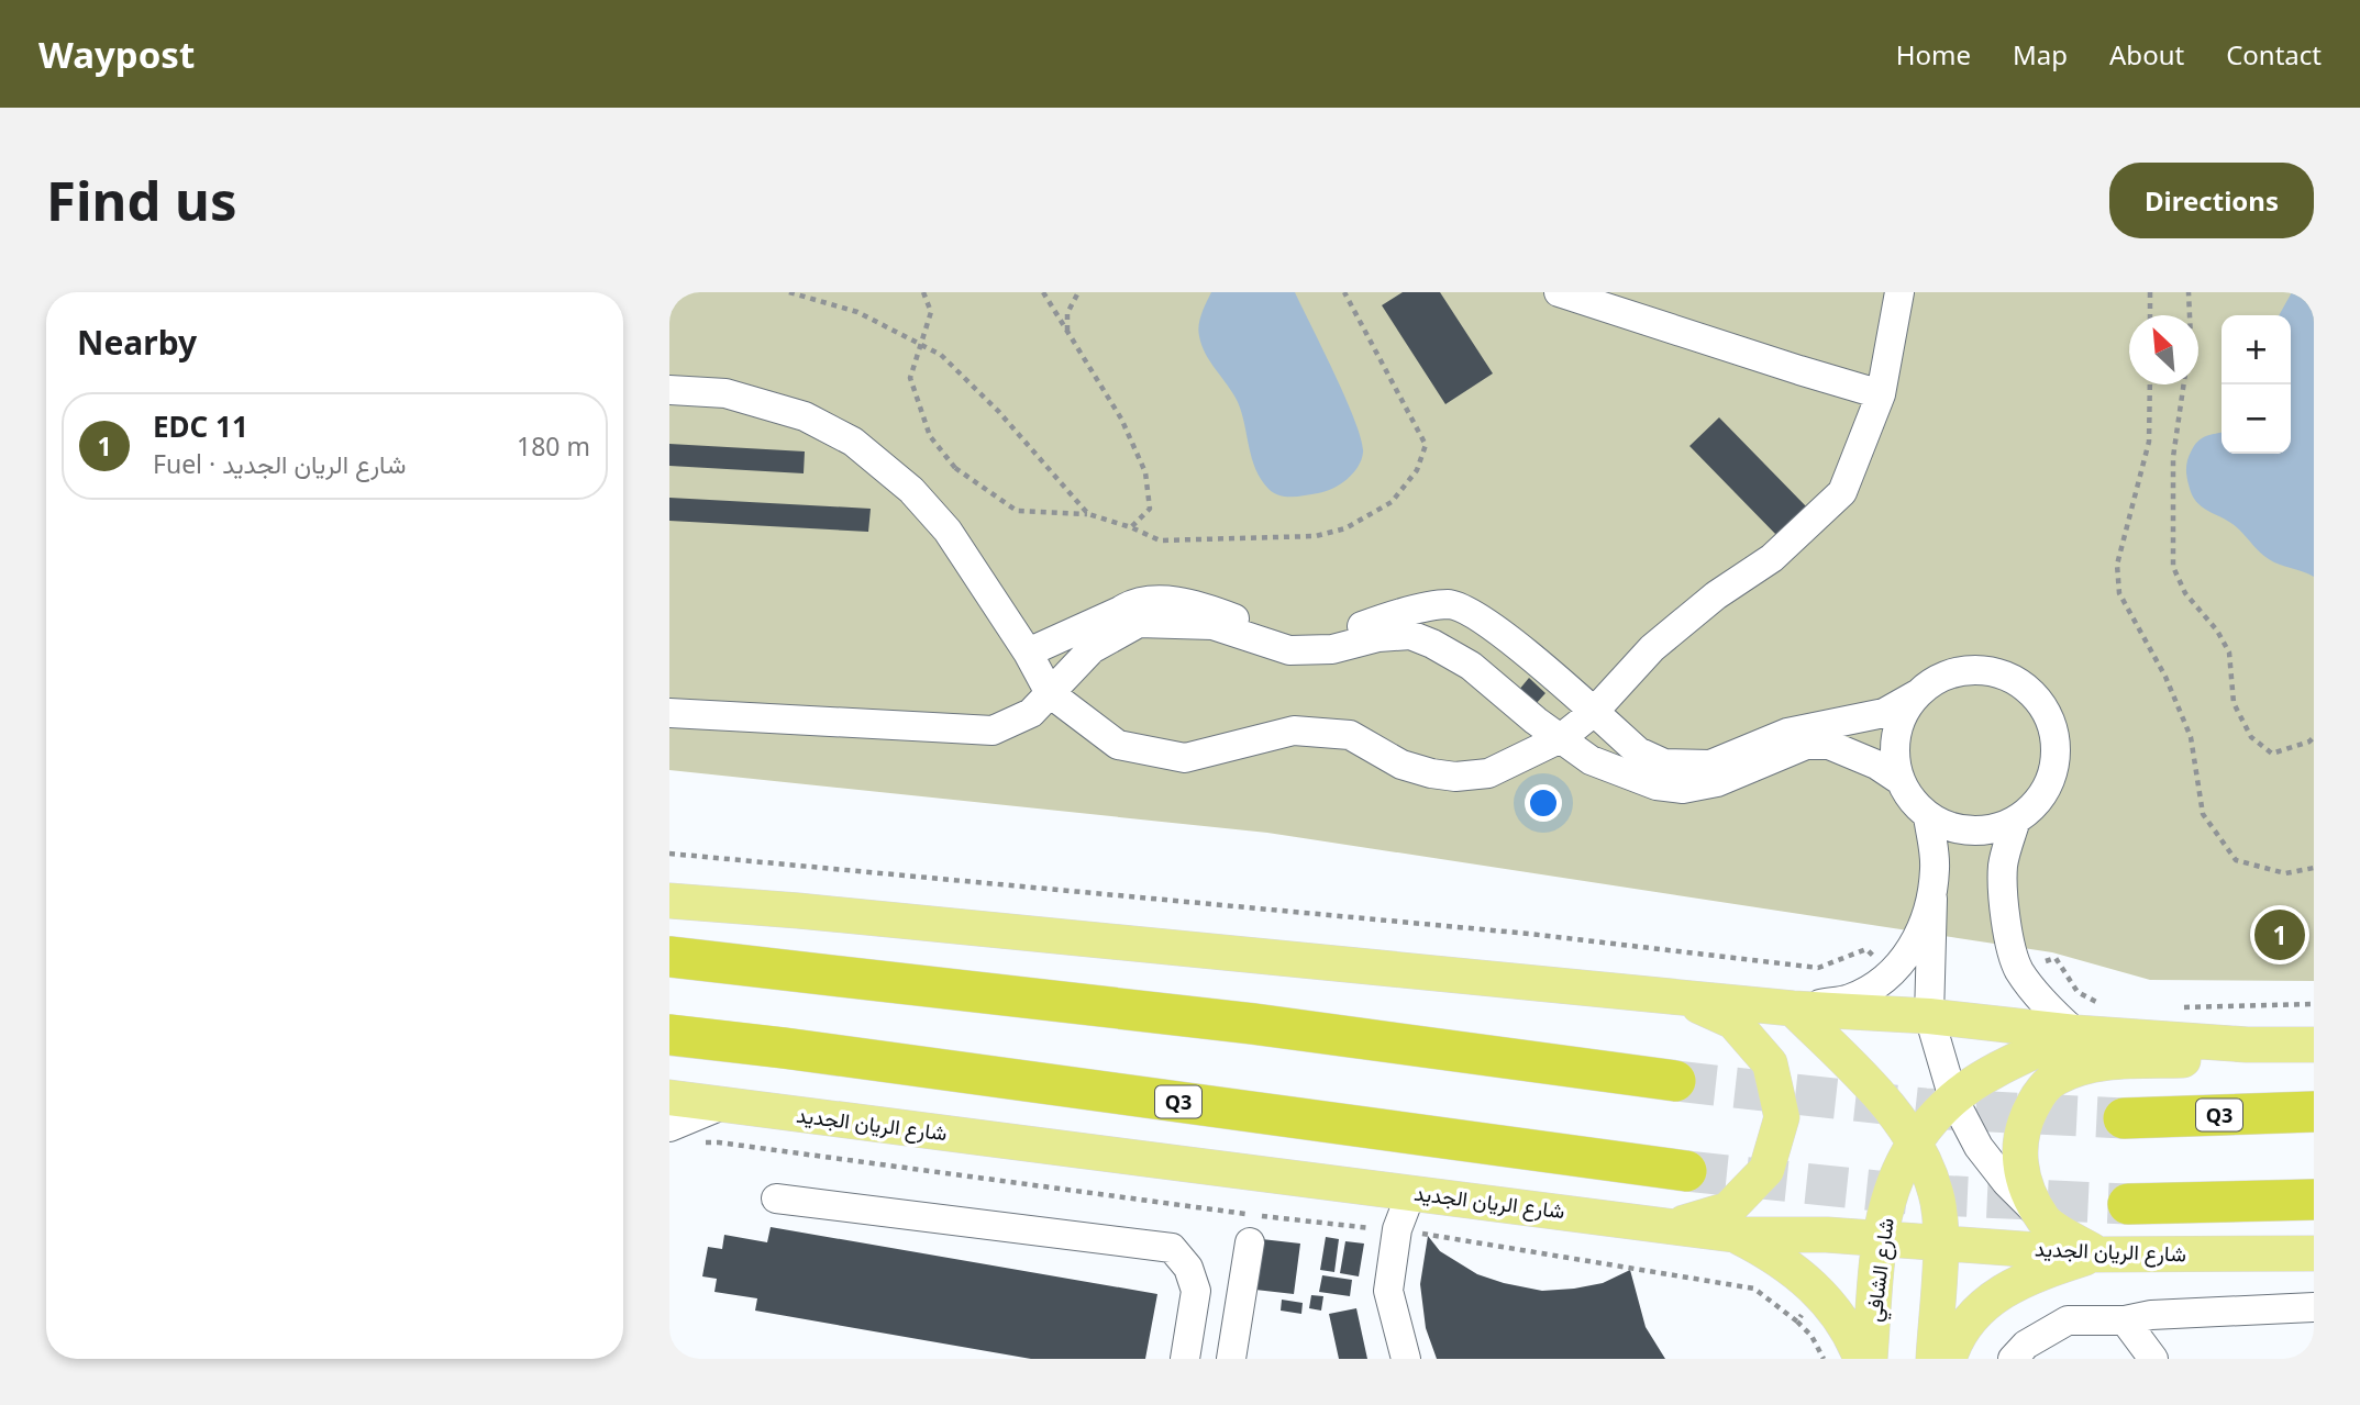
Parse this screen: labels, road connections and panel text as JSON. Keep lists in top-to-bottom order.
{
  "streets": {
    "highway": ["Q3"],
    "main road": ["شارع الريان الجديد", "شارع الشافي"]
  },
  "crossings": [
    ["شارع الريان الجديد", "شارع الشافي"]
  ],
  "north": "top left",
  "page": {
    "header": "Waypost",
    "nav": [
      "Home",
      "Map",
      "About",
      "Contact"
    ],
    "buttons": "Directions",
    "title": "Find us",
    "heading": "Nearby",
    "map_buttons": ["+", "−"],
    "list": [
      {
        "mark": "1",
        "name": "EDC 11",
        "note": "Fuel · شارع الريان الجديد",
        "value": "180 m"
      }
    ],
    "pins": "1"
  }
}
